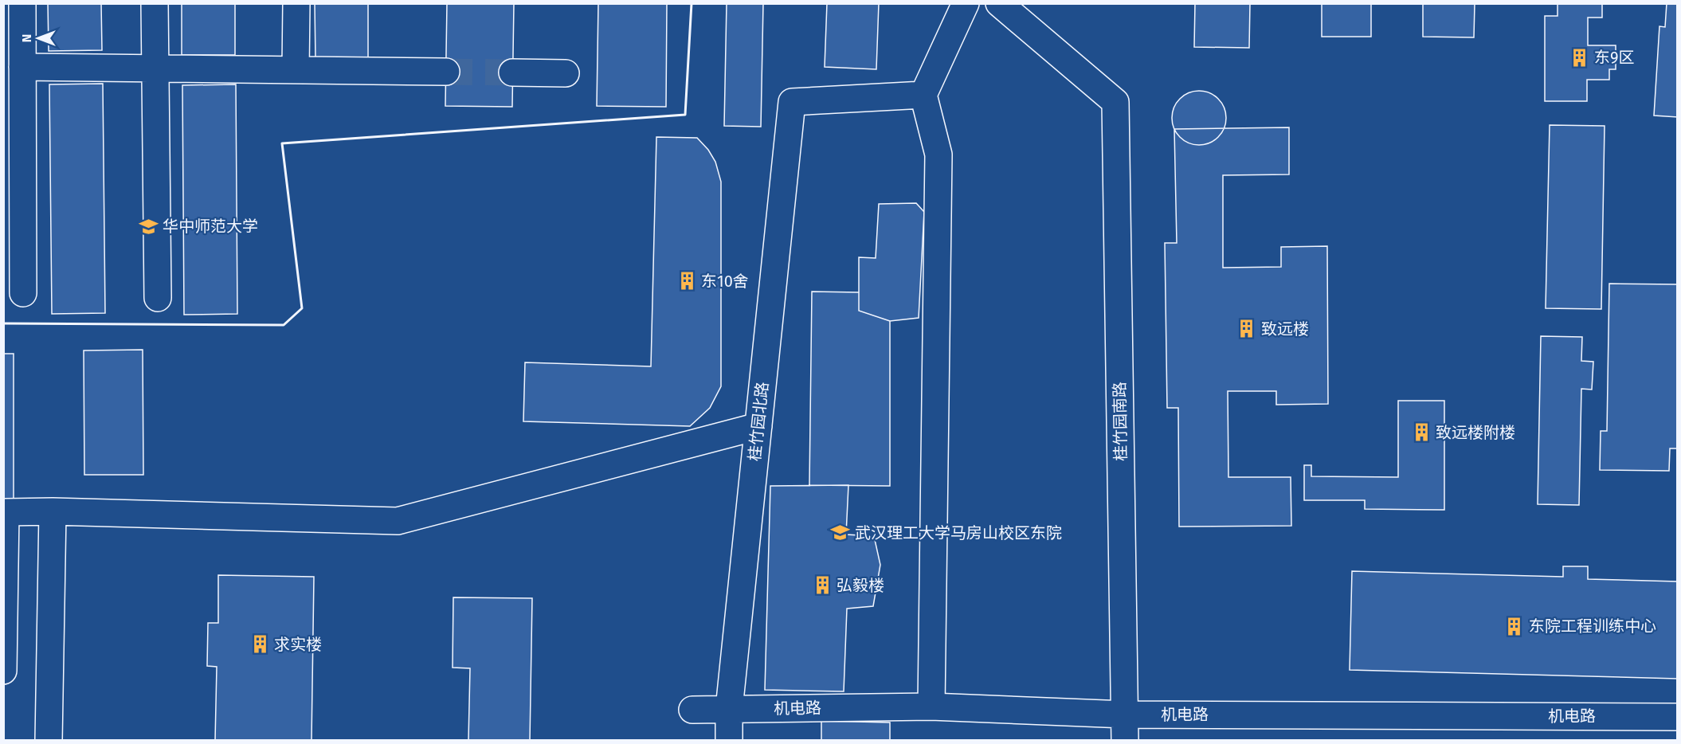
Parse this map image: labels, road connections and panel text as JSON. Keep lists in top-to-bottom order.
{
  "streets": {
    "street": ["桂竹园北路", "桂竹园南路", "机电路"]
  },
  "crossings": [
    ["桂竹园北路", "机电路"],
    ["桂竹园南路", "机电路"]
  ],
  "places": {
    "building": [
      "东9区",
      "东10舍",
      "致远楼",
      "致远楼附楼",
      "弘毅楼",
      "东院工程训练中心",
      "求实楼"
    ],
    "school or university": ["华中师范大学", "武汉理工大学马房山校区东院"]
  },
  "north": "left"
}
